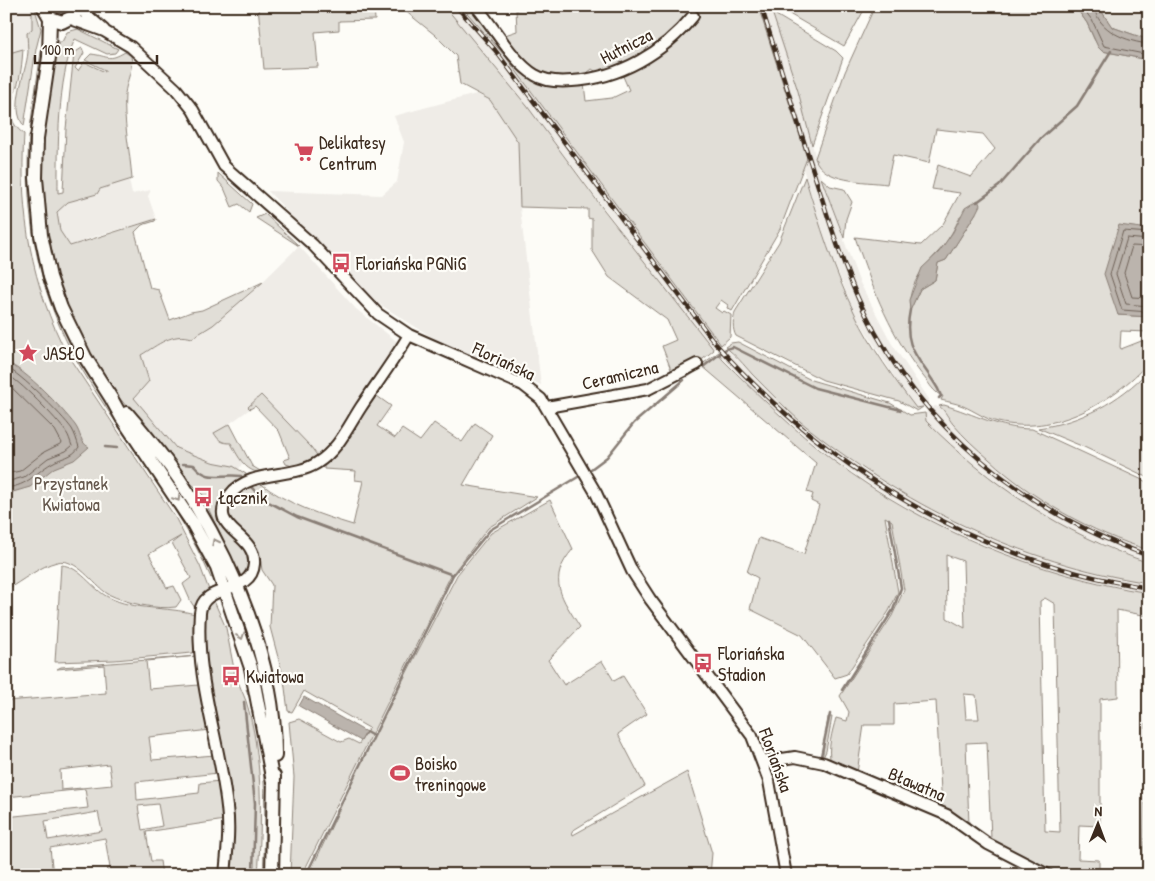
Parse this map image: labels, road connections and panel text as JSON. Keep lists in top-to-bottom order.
{
  "streets": {
    "street": [
      "Hutnicza",
      "Floriańska",
      "Ceramiczna",
      "Bławatna"
    ]
  },
  "crossings": [
    ["Floriańska", "Ceramiczna"],
    ["Floriańska", "Bławatna"]
  ],
  "parks": ["Przystanek Kwiatowa"],
  "places": {
    "supermarket": ["Delikatesy Centrum"],
    "bus stop": [
      "Floriańska PGNiG",
      "Łącznik",
      "Floriańska Stadion",
      "Kwiatowa"
    ],
    "place": ["JASŁO"],
    "sports": ["Boisko treningowe"]
  },
  "scale_bar": "100 m",
  "north": "top"
}
